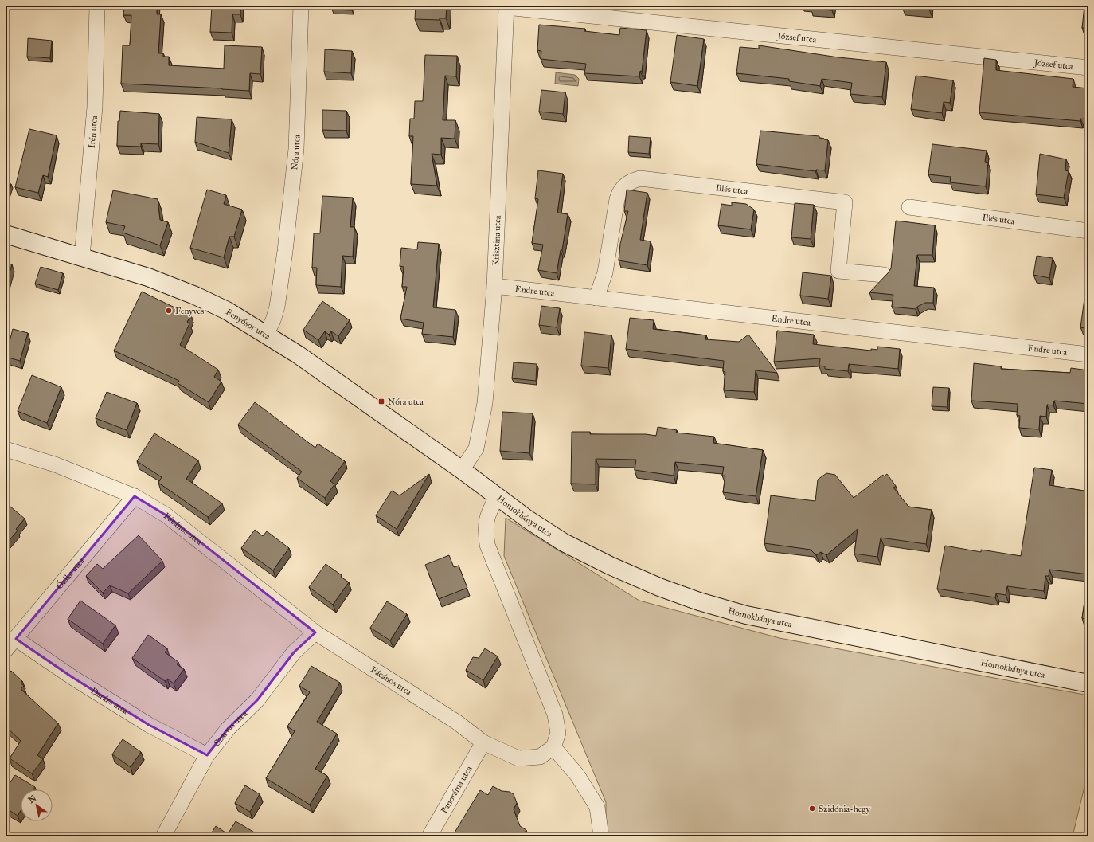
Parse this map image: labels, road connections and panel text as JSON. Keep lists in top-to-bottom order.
{
  "streets": {
    "street": [
      "József utca",
      "Irén utca",
      "Nóra utca",
      "Illés utca",
      "Krisztina utca",
      "Endre utca",
      "Fenyősor utca",
      "Homokbánya utca",
      "Fácános utca",
      "Őzike utca",
      "Darázs utca",
      "Szarvas utca",
      "Panoráma utca"
    ]
  },
  "crossings": [
    ["József utca", "Krisztina utca"],
    ["Irén utca", "Fenyősor utca"],
    ["Nóra utca", "Fenyősor utca"],
    ["Illés utca", "Endre utca"],
    ["Krisztina utca", "Endre utca"],
    ["Krisztina utca", "Fenyősor utca"],
    ["Krisztina utca", "Homokbánya utca"],
    ["Fenyősor utca", "Homokbánya utca"],
    ["Fácános utca", "Őzike utca"],
    ["Fácános utca", "Szarvas utca"],
    ["Fácános utca", "Panoráma utca"],
    ["Őzike utca", "Darázs utca"],
    ["Darázs utca", "Szarvas utca"]
  ],
  "places": {
    "other": ["Fenyves", "Szidónia-hegy"],
    "transit": ["Nóra utca"]
  },
  "north": "top left"
}
